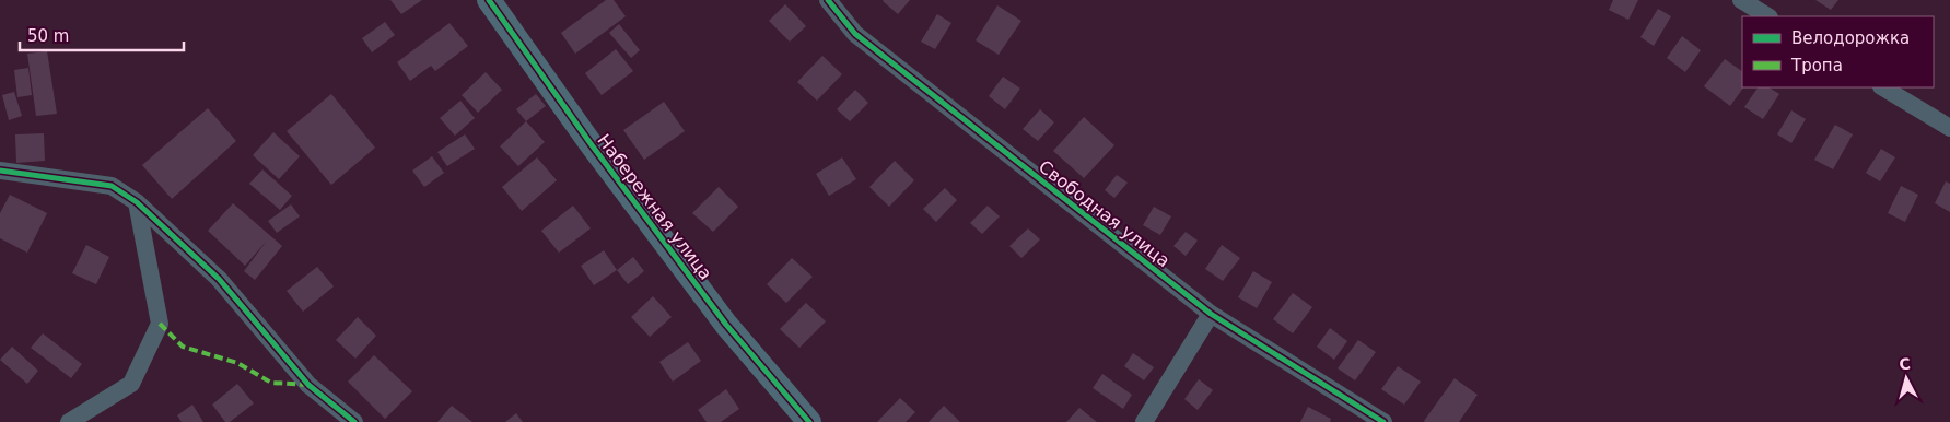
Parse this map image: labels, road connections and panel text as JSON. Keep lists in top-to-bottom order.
{
  "streets": {
    "street": ["Набережная улица", "Свободная улица"]
  },
  "legend": ["Велодорожка", "Тропа"],
  "scale_bar": "50 m",
  "north": "top"
}
